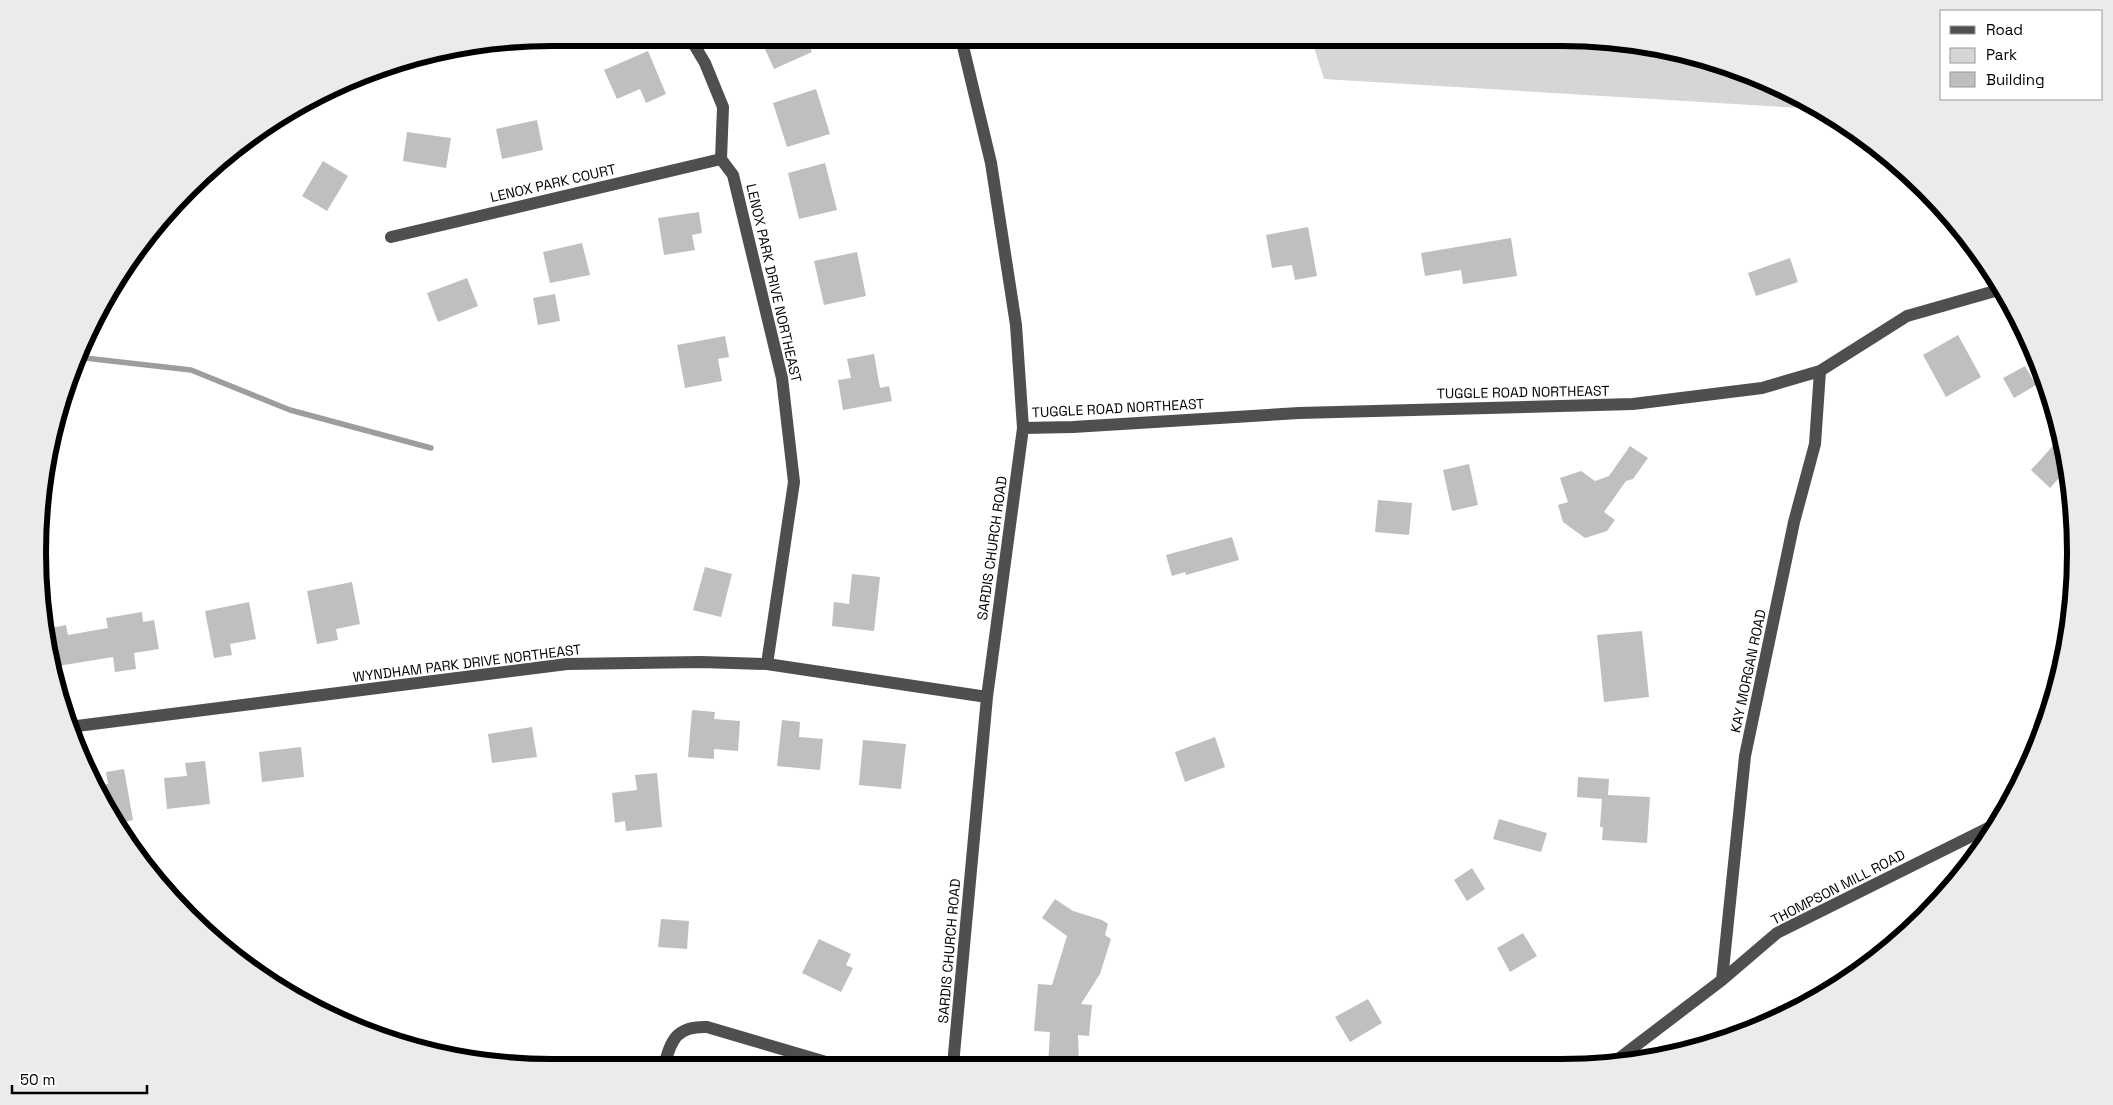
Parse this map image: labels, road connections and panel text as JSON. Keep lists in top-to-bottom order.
{
  "streets": {
    "street": [
      "LENOX PARK COURT",
      "LENOX PARK DRIVE NORTHEAST",
      "TUGGLE ROAD NORTHEAST",
      "SARDIS CHURCH ROAD",
      "WYNDHAM PARK DRIVE NORTHEAST",
      "KAY MORGAN ROAD",
      "THOMPSON MILL ROAD"
    ]
  },
  "crossings": [
    ["LENOX PARK COURT", "LENOX PARK DRIVE NORTHEAST"],
    ["LENOX PARK DRIVE NORTHEAST", "WYNDHAM PARK DRIVE NORTHEAST"],
    ["TUGGLE ROAD NORTHEAST", "SARDIS CHURCH ROAD"],
    ["TUGGLE ROAD NORTHEAST", "KAY MORGAN ROAD"],
    ["SARDIS CHURCH ROAD", "WYNDHAM PARK DRIVE NORTHEAST"],
    ["KAY MORGAN ROAD", "THOMPSON MILL ROAD"]
  ],
  "legend": ["Road", "Park", "Building"],
  "scale_bar": "50 m"
}
